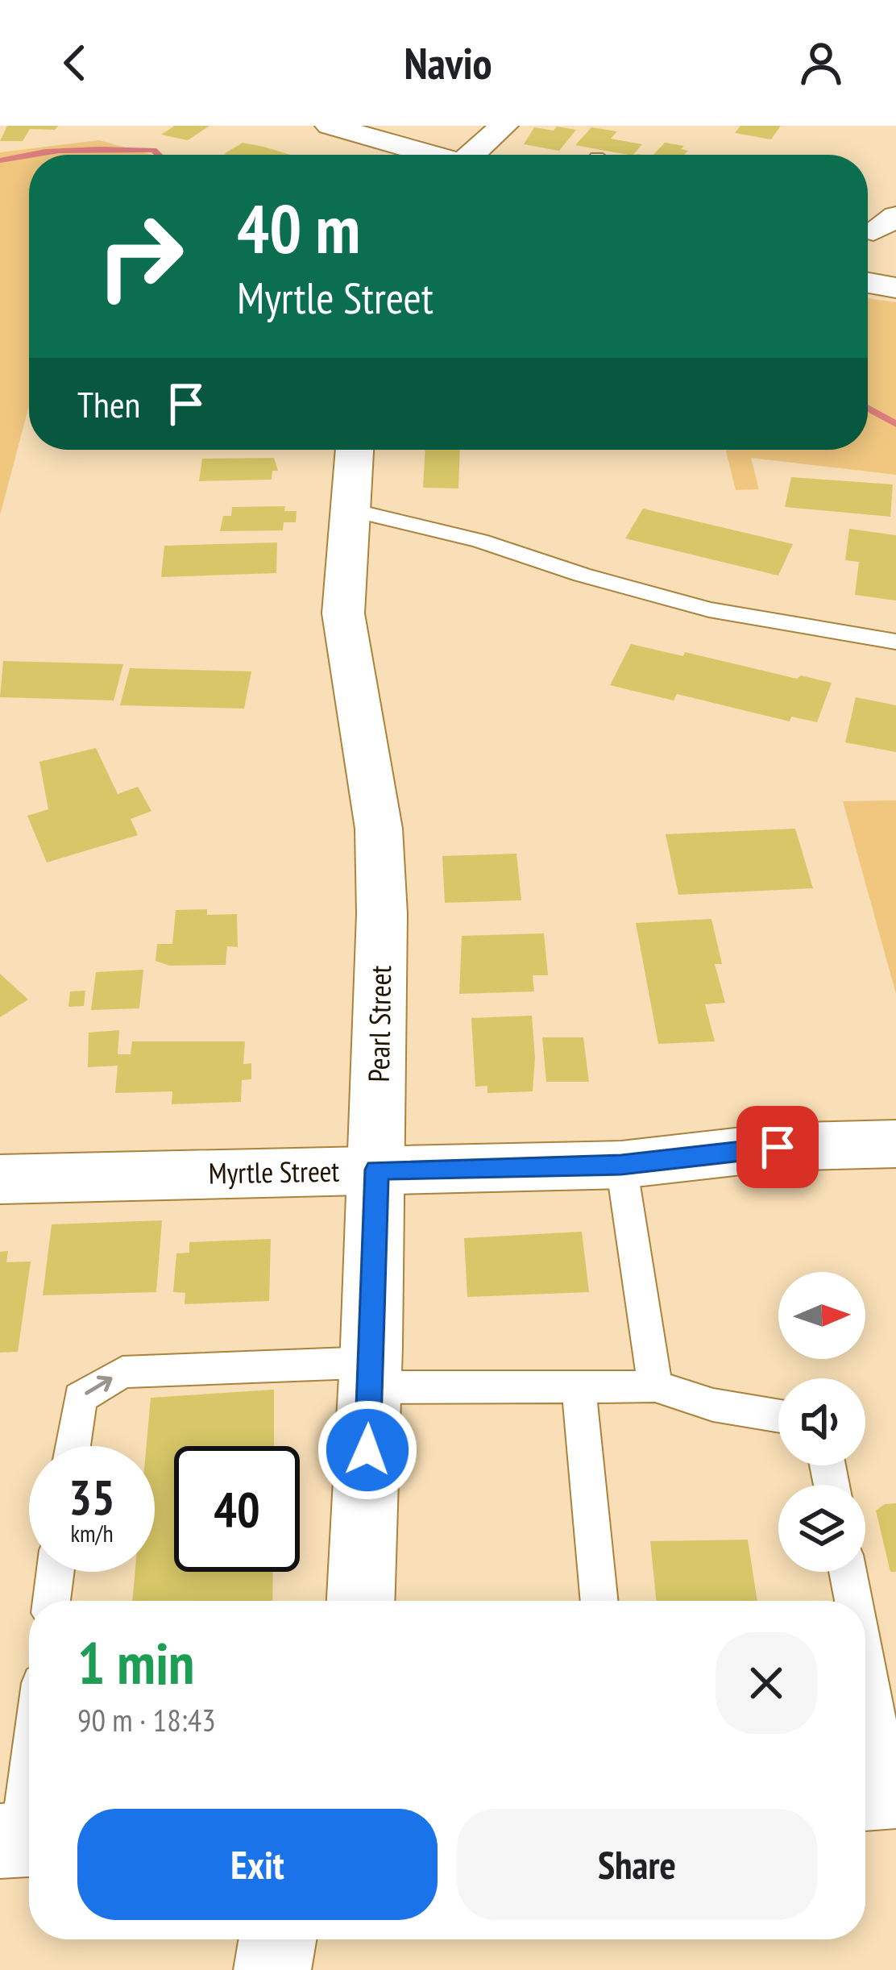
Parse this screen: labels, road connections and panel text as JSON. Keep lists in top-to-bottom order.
{
  "streets": {
    "street": ["Pearl Street", "Myrtle Street"]
  },
  "crossings": [
    ["Pearl Street", "Myrtle Street"]
  ],
  "north": "right",
  "page": {
    "header": "Navio",
    "turn": ["40 m", "Myrtle Street"],
    "then": "Then",
    "speed": "35 km/h",
    "limit": "40",
    "heading": ["1 min", "90 m · 18:43"],
    "buttons": ["Exit", "Share"]
  }
}
